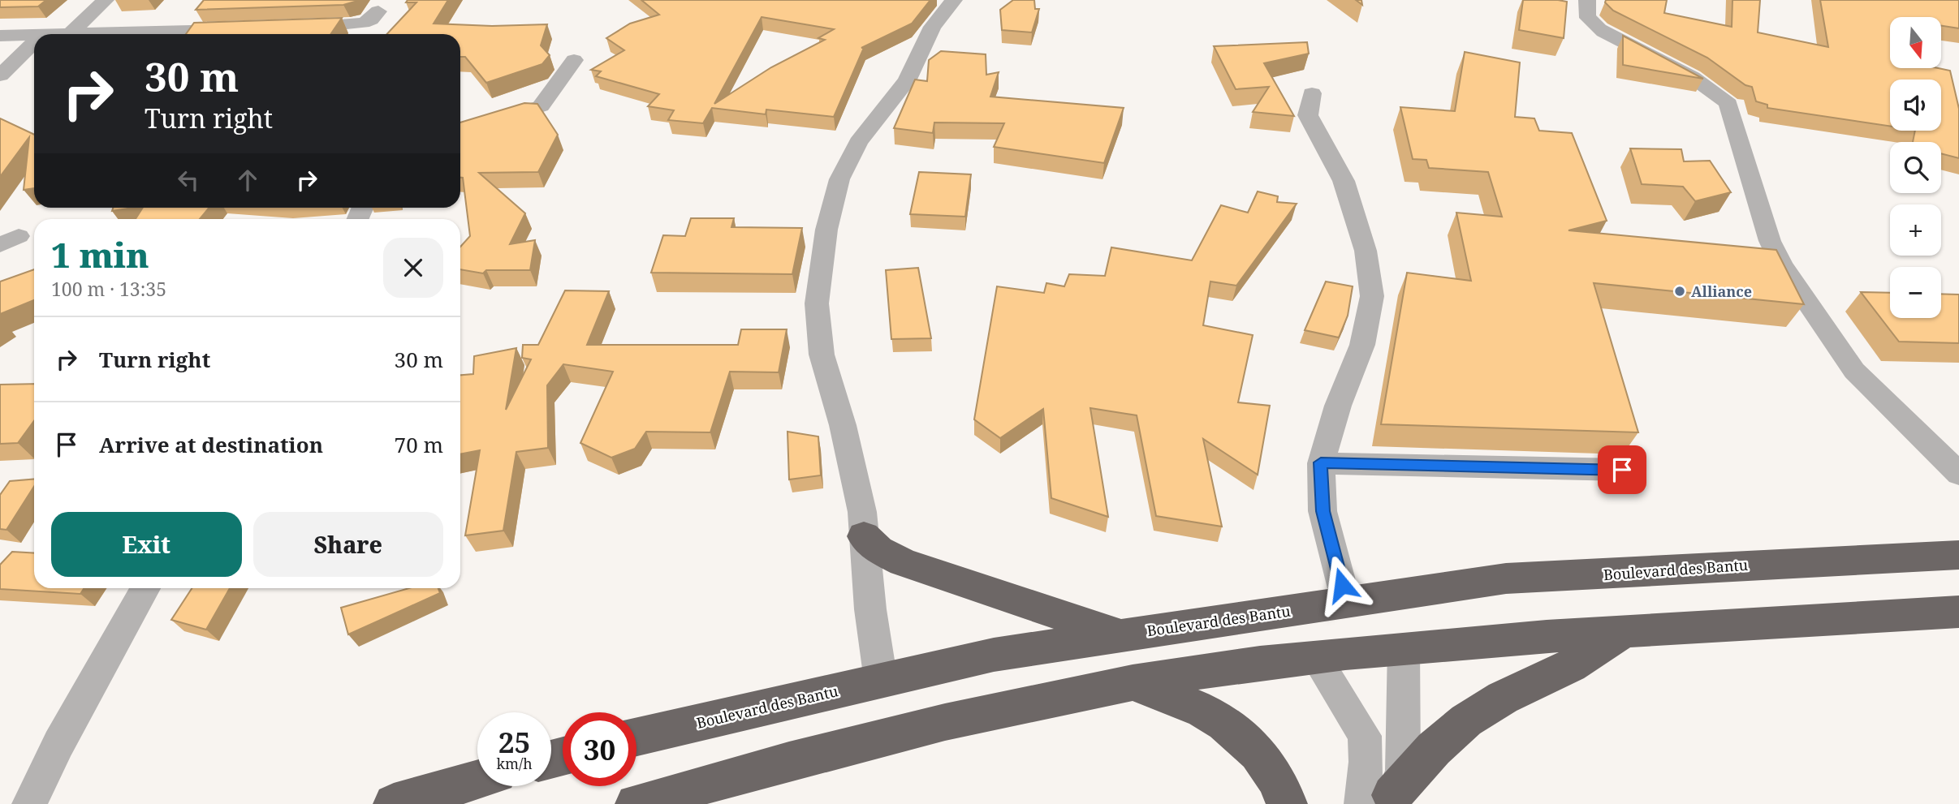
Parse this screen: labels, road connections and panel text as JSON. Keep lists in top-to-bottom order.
{
  "streets": {
    "highway": ["Boulevard des Bantu"]
  },
  "places": ["Alliance"],
  "north": "bottom",
  "page": {
    "map_buttons": ["+", "−"],
    "turn": ["30 m", "Turn right"],
    "heading": ["1 min", "100 m · 13:35"],
    "list": [
      {
        "name": "Turn right",
        "value": "30 m"
      },
      {
        "name": "Arrive at destination",
        "value": "70 m"
      }
    ],
    "buttons": ["Exit", "Share"],
    "speed": "25 km/h",
    "limit": "30"
  }
}
